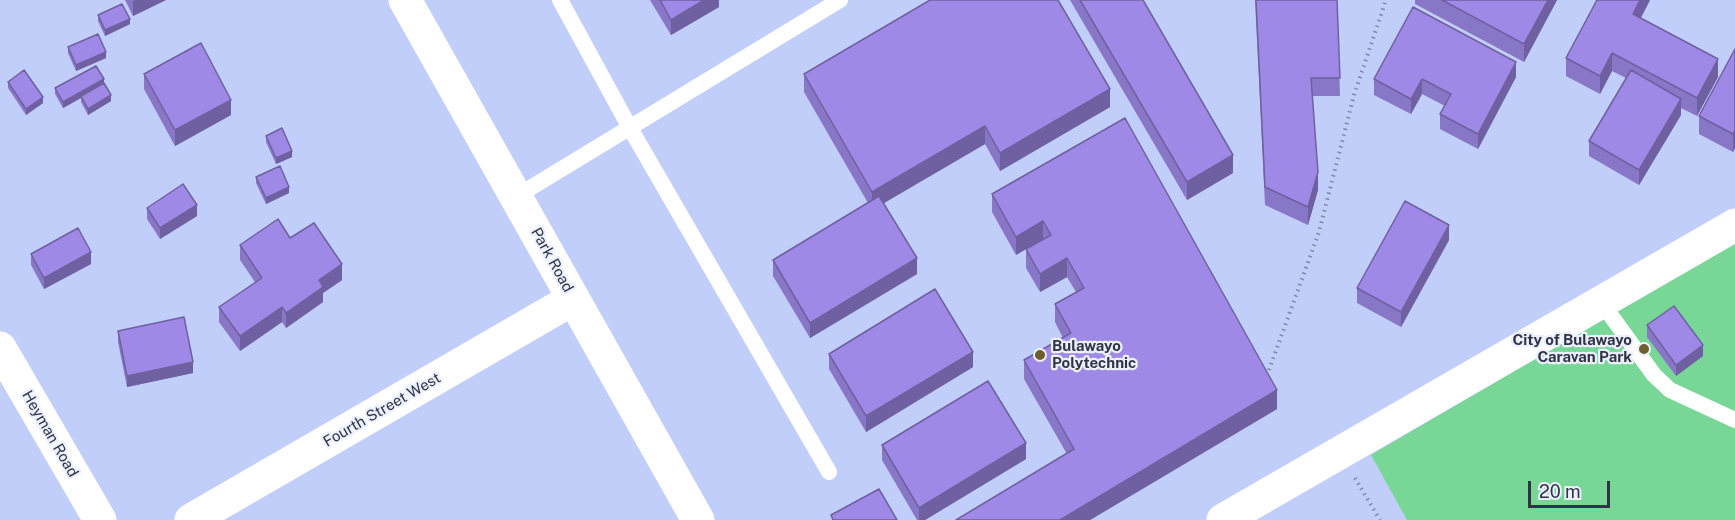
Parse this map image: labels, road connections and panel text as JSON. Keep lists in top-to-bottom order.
{
  "streets": {
    "street": ["Park Road", "Fourth Street West", "Heyman Road"]
  },
  "crossings": [
    ["Park Road", "Fourth Street West"]
  ],
  "places": ["City of Bulawayo Caravan Park", "Bulawayo Polytechnic"],
  "scale_bar": "20 m"
}
